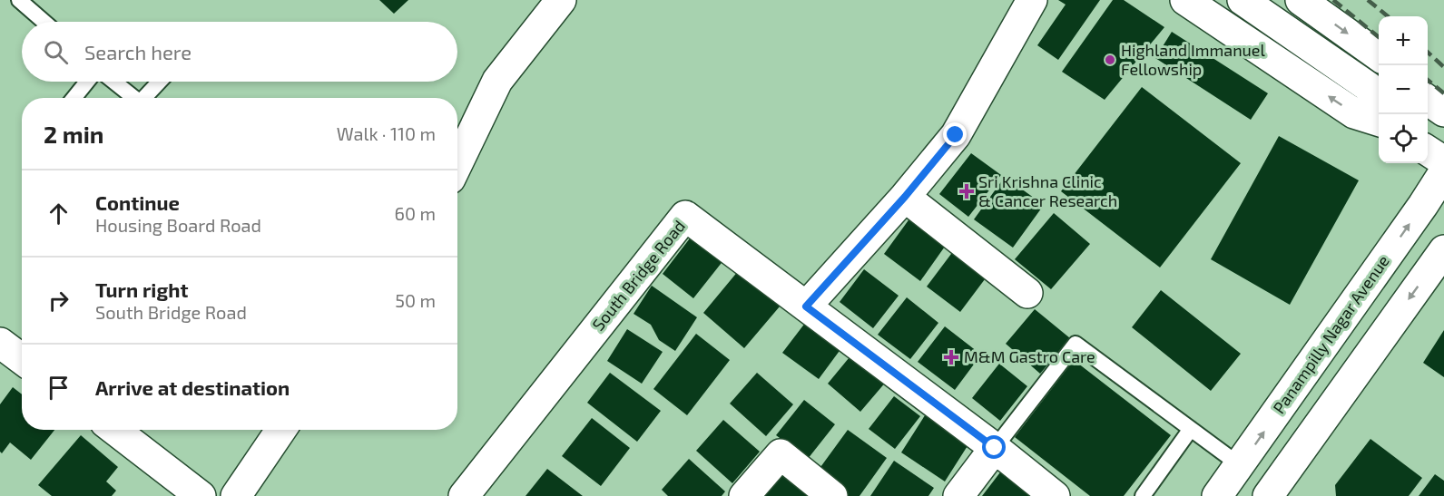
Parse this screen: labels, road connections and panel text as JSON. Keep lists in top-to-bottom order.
{
  "streets": {
    "street": ["South Bridge Road", "Panampilly Nagar Avenue"]
  },
  "places": {
    "other": ["Highland Immanuel Fellowship"],
    "health": ["Sri Krishna Clinic & Cancer Research", "M&M Gastro Care"]
  },
  "page": {
    "map_buttons": ["+", "−"],
    "search": "Search here",
    "heading": ["2 min", "Walk · 110 m"],
    "list": [
      ["Continue", "Housing Board Road", "60 m"],
      ["Turn right", "South Bridge Road", "50 m"],
      "Arrive at destination"
    ]
  }
}
